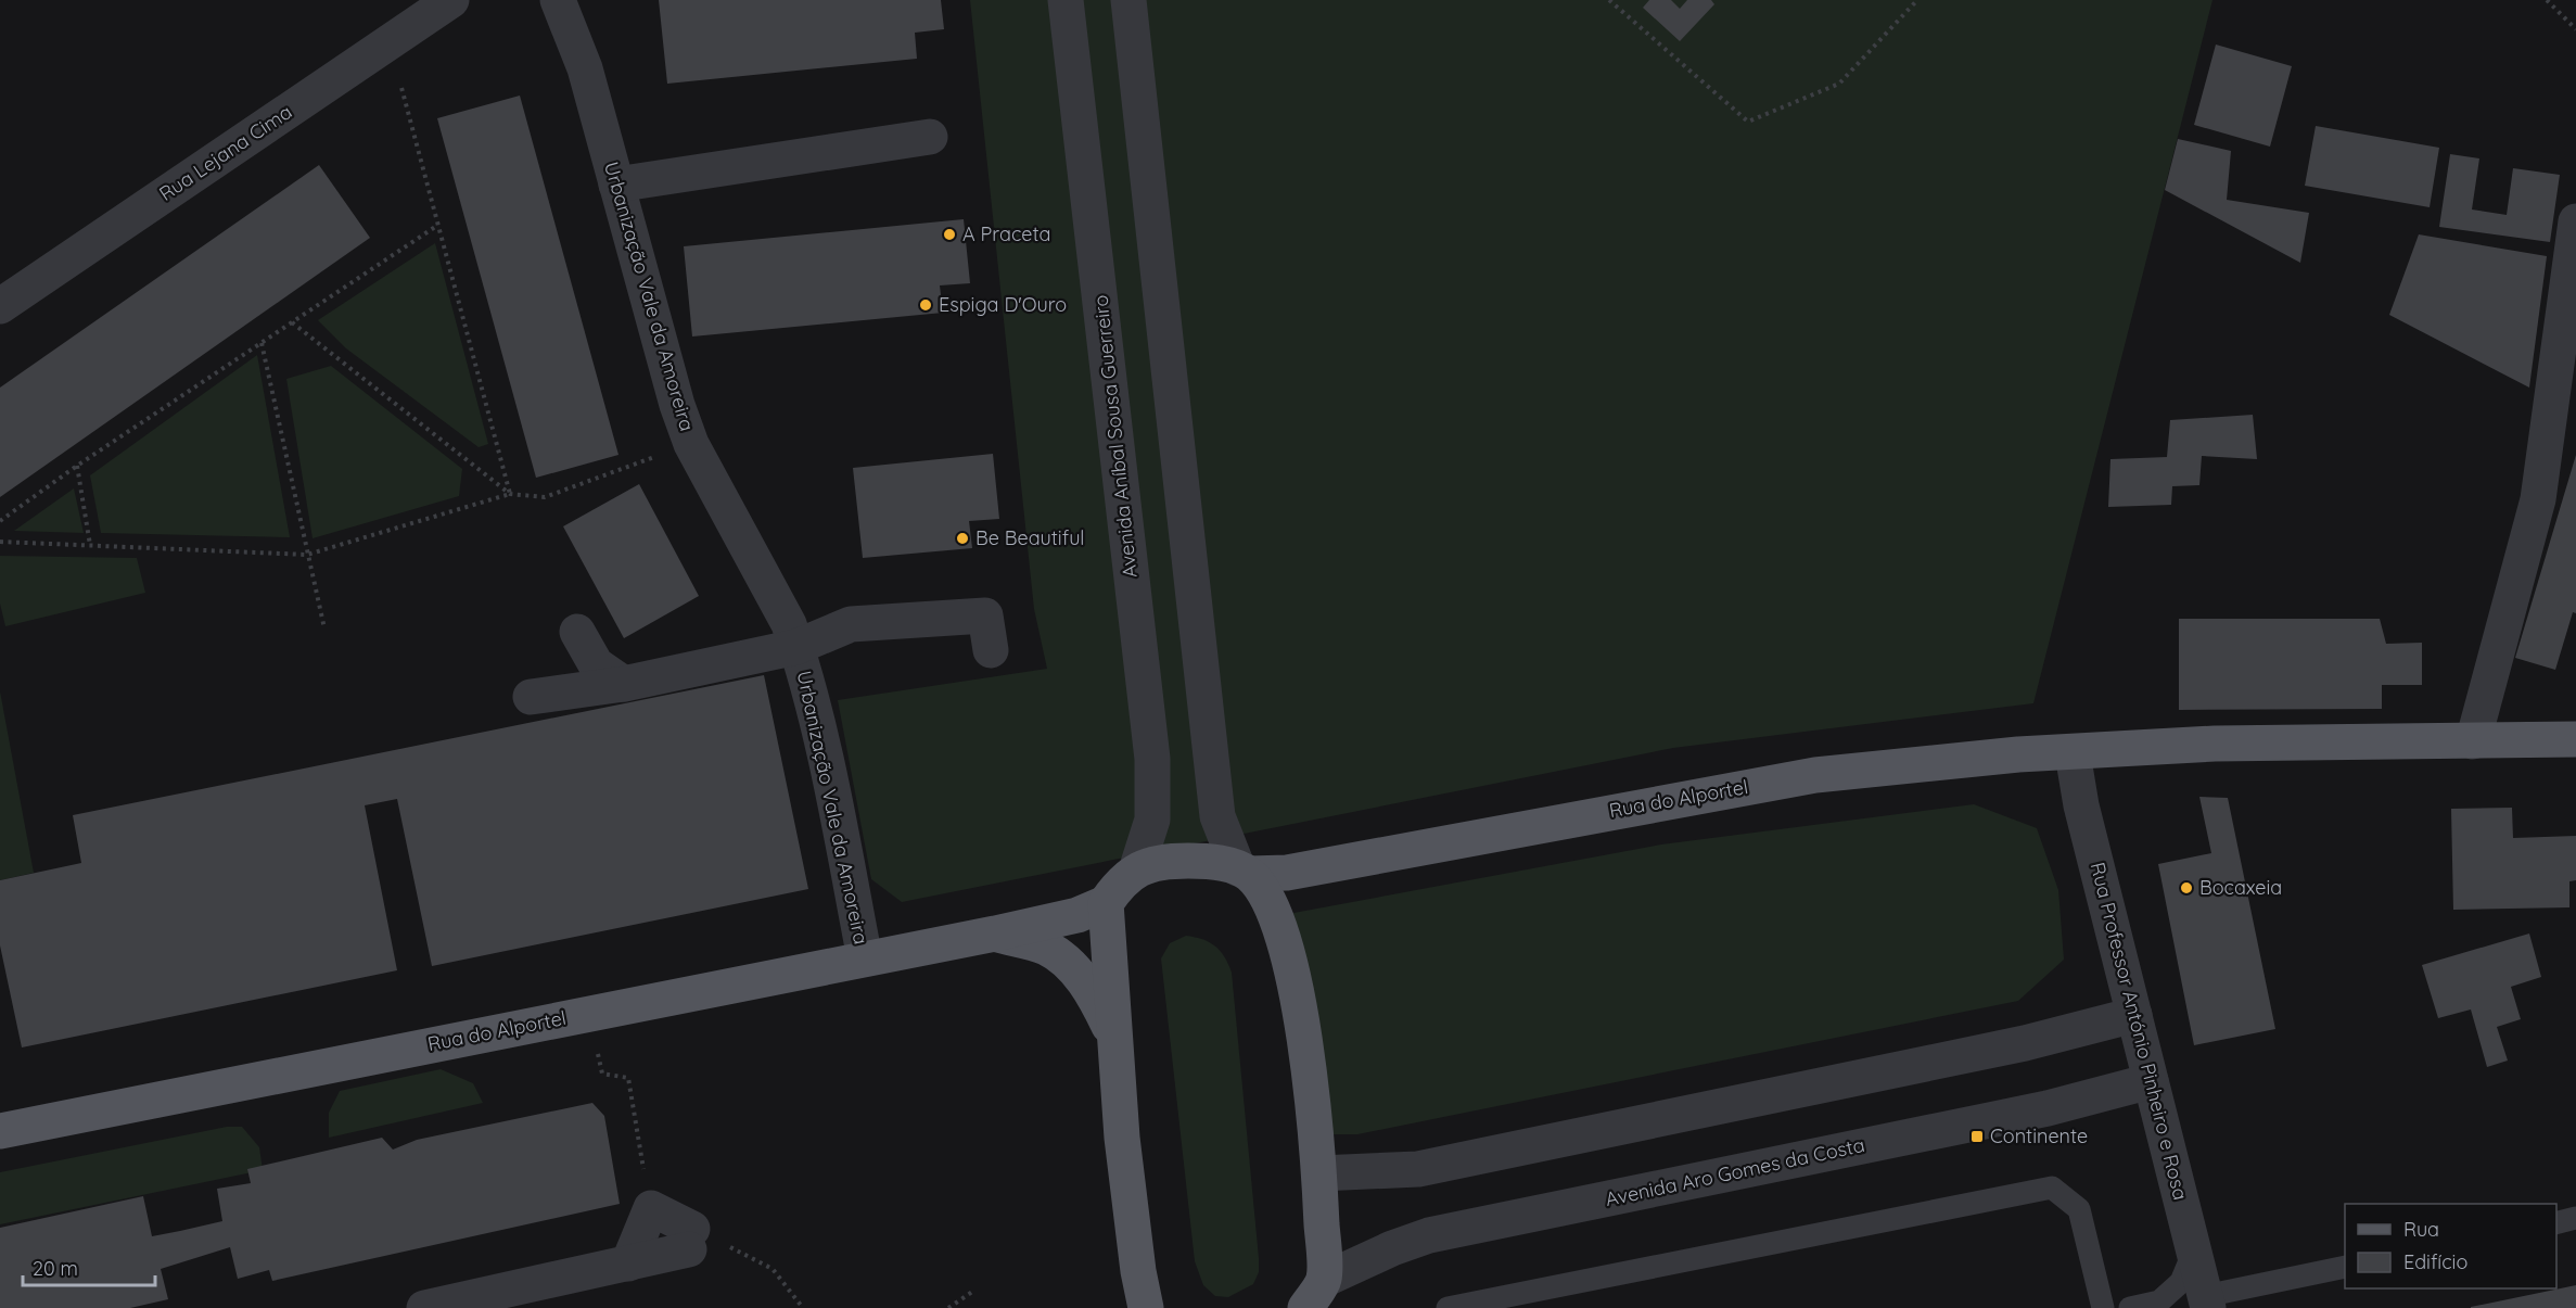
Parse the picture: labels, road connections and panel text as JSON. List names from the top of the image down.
{
  "streets": {
    "main road": ["Rua do Alportel"],
    "street": [
      "Rua Lejana Cima",
      "Urbanização Vale da Amoreira",
      "Avenida Aníbal Sousa Guerreiro",
      "Rua Professor António Pinheiro e Rosa",
      "Avenida Aro Gomes da Costa"
    ]
  },
  "crossings": [
    ["Urbanização Vale da Amoreira", "Rua do Alportel"],
    ["Rua do Alportel", "Rua Professor António Pinheiro e Rosa"],
    ["Rua Professor António Pinheiro e Rosa", "Avenida Aro Gomes da Costa"]
  ],
  "places": {
    "other": [
      "A Praceta",
      "Espiga D'Ouro",
      "Be Beautiful",
      "Bocaxeia"
    ],
    "transit": ["Continente"]
  },
  "legend": ["Rua", "Edifício"],
  "scale_bar": "20 m"
}
